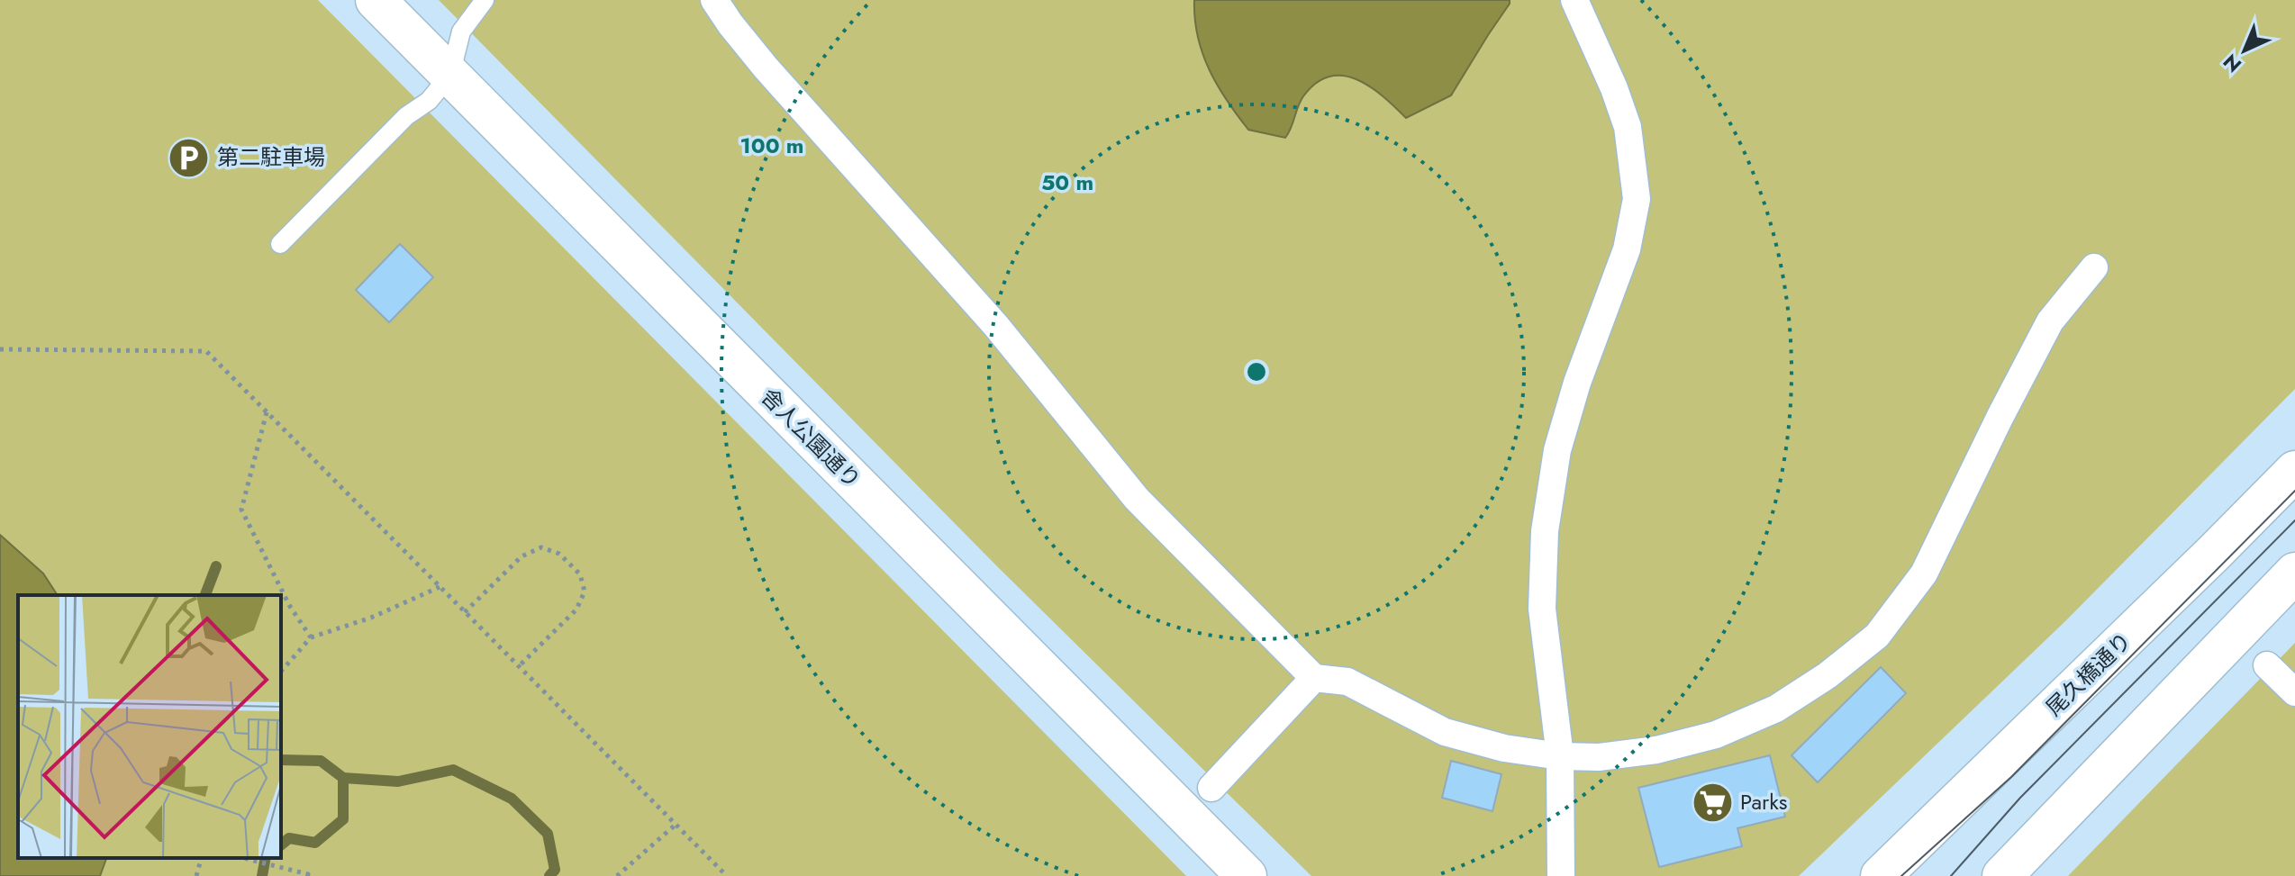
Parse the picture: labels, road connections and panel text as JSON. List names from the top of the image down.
{
  "streets": {
    "street": ["舎人公園通り", "尾久橋通り"]
  },
  "places": {
    "parking": ["第二駐車場"],
    "supermarket": ["Parks"]
  },
  "north": "bottom left",
  "rings": ["100 m", "50 m"]
}
